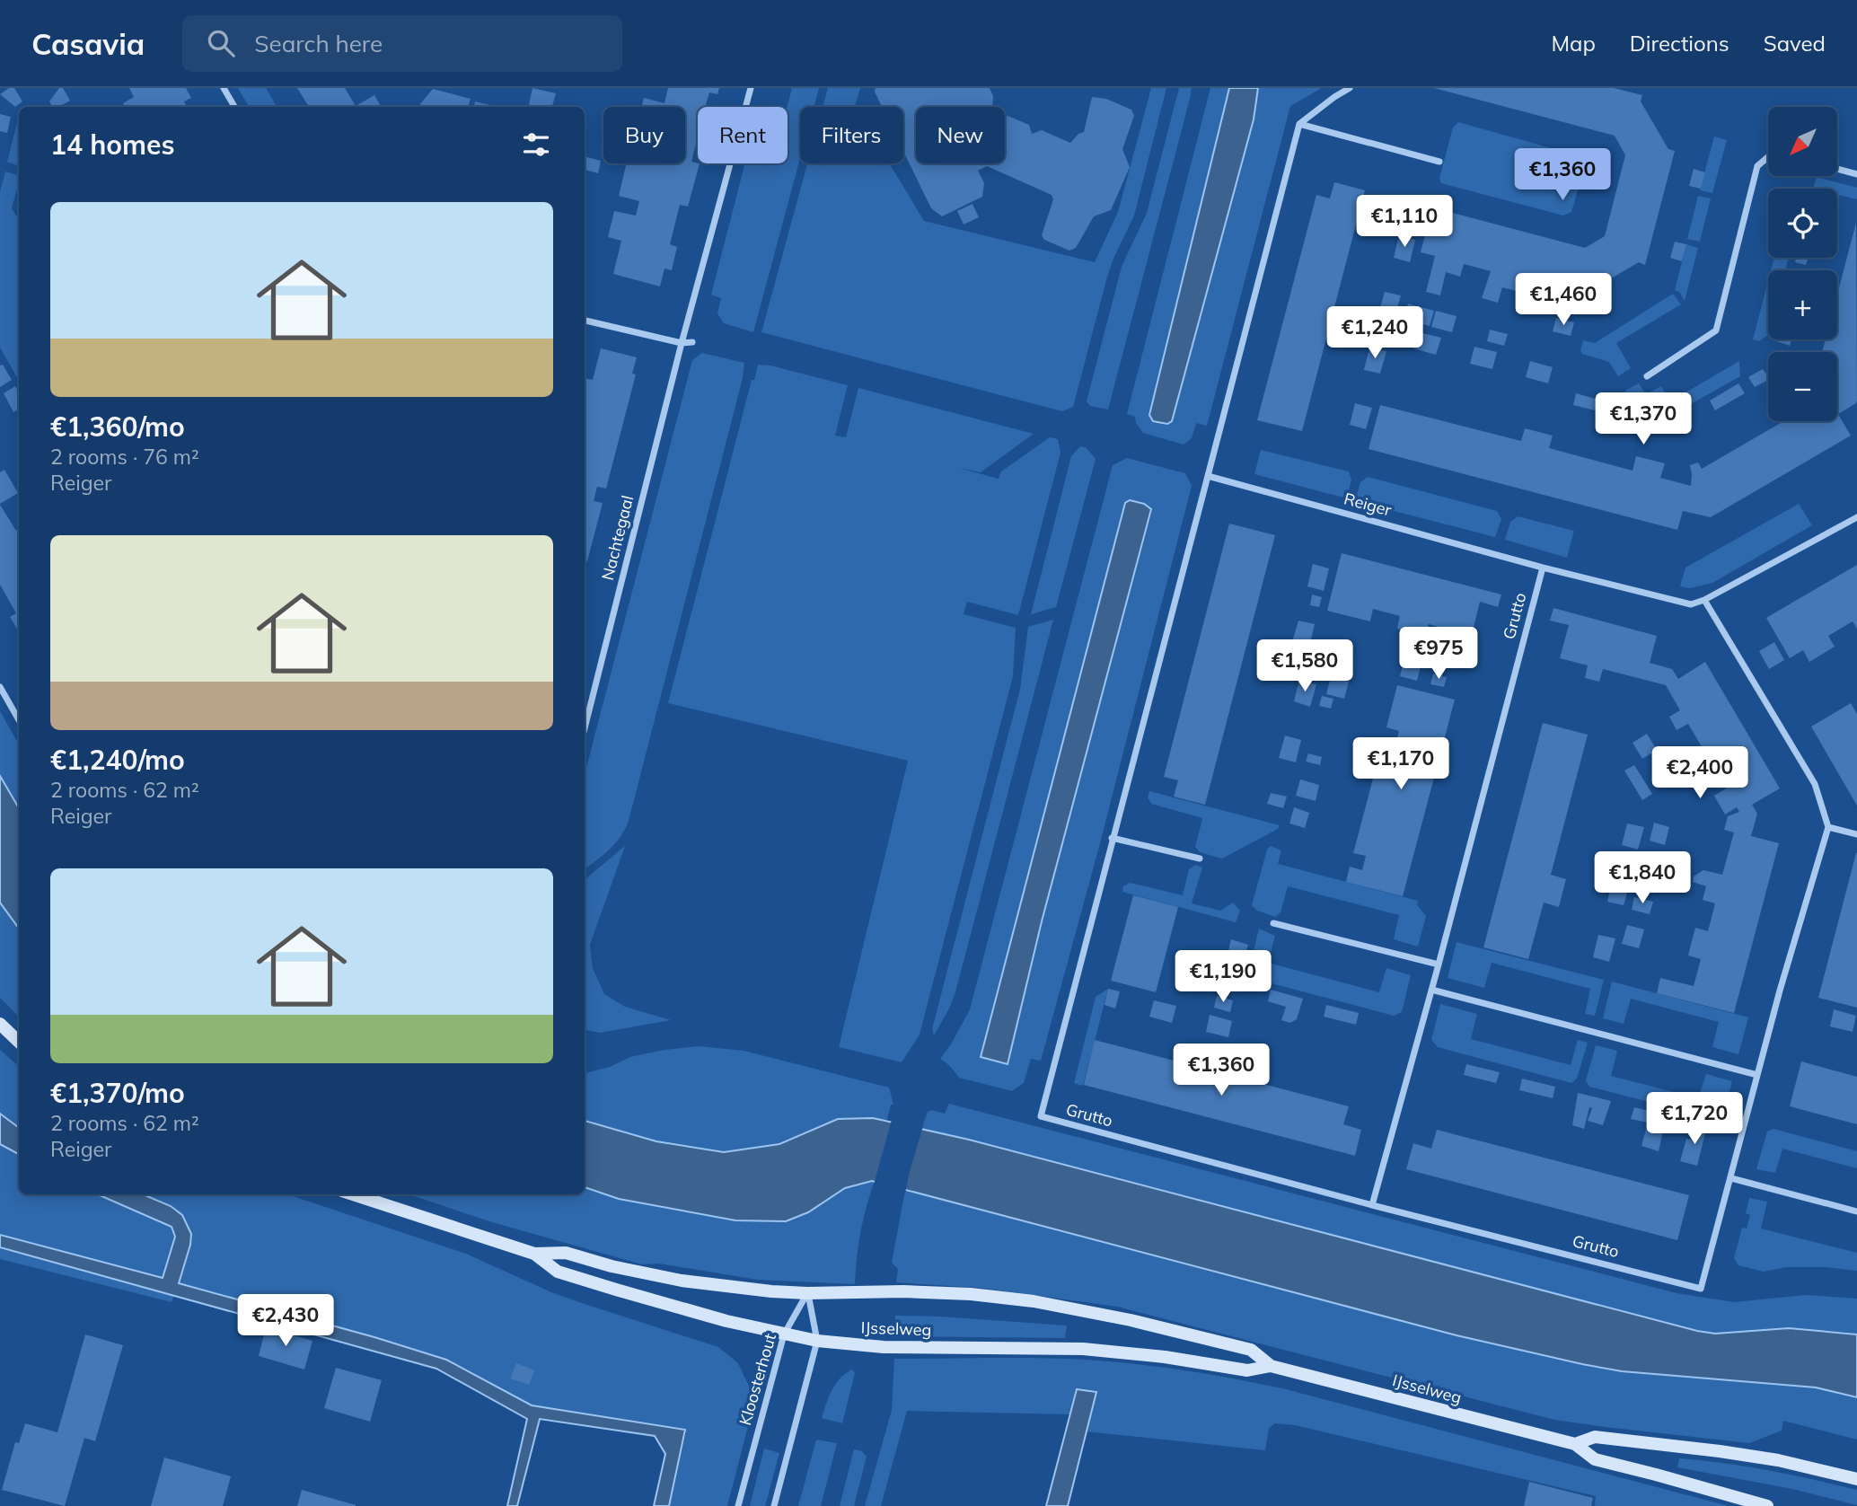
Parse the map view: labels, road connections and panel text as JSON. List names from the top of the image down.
{
  "streets": {
    "street": [
      "Reiger",
      "Nachtegaal",
      "Grutto",
      "IJsselweg",
      "Kloosterhout"
    ]
  },
  "crossings": [
    ["Reiger", "Grutto"],
    ["IJsselweg", "Kloosterhout"]
  ],
  "north": "bottom left",
  "page": {
    "header": "Casavia",
    "search": "Search here",
    "nav": ["Map", "Directions", "Saved"],
    "map_buttons": ["+", "−"],
    "chip": [
      "Buy",
      "Rent",
      "Filters",
      "New"
    ],
    "heading": "14 homes",
    "price": [
      "€1,360",
      "€1,110",
      "€1,460",
      "€1,240",
      "€1,370",
      "€975",
      "€1,580",
      "€1,170",
      "€2,400",
      "€1,840",
      "€1,190",
      "€1,360",
      "€1,720",
      "€2,430"
    ],
    "list": [
      {
        "name": "€1,360/mo",
        "note": "2 rooms · 76 m² · Reiger"
      },
      {
        "name": "€1,240/mo",
        "note": "2 rooms · 62 m² · Reiger"
      },
      {
        "name": "€1,370/mo",
        "note": "2 rooms · 62 m² · Reiger"
      }
    ]
  }
}
